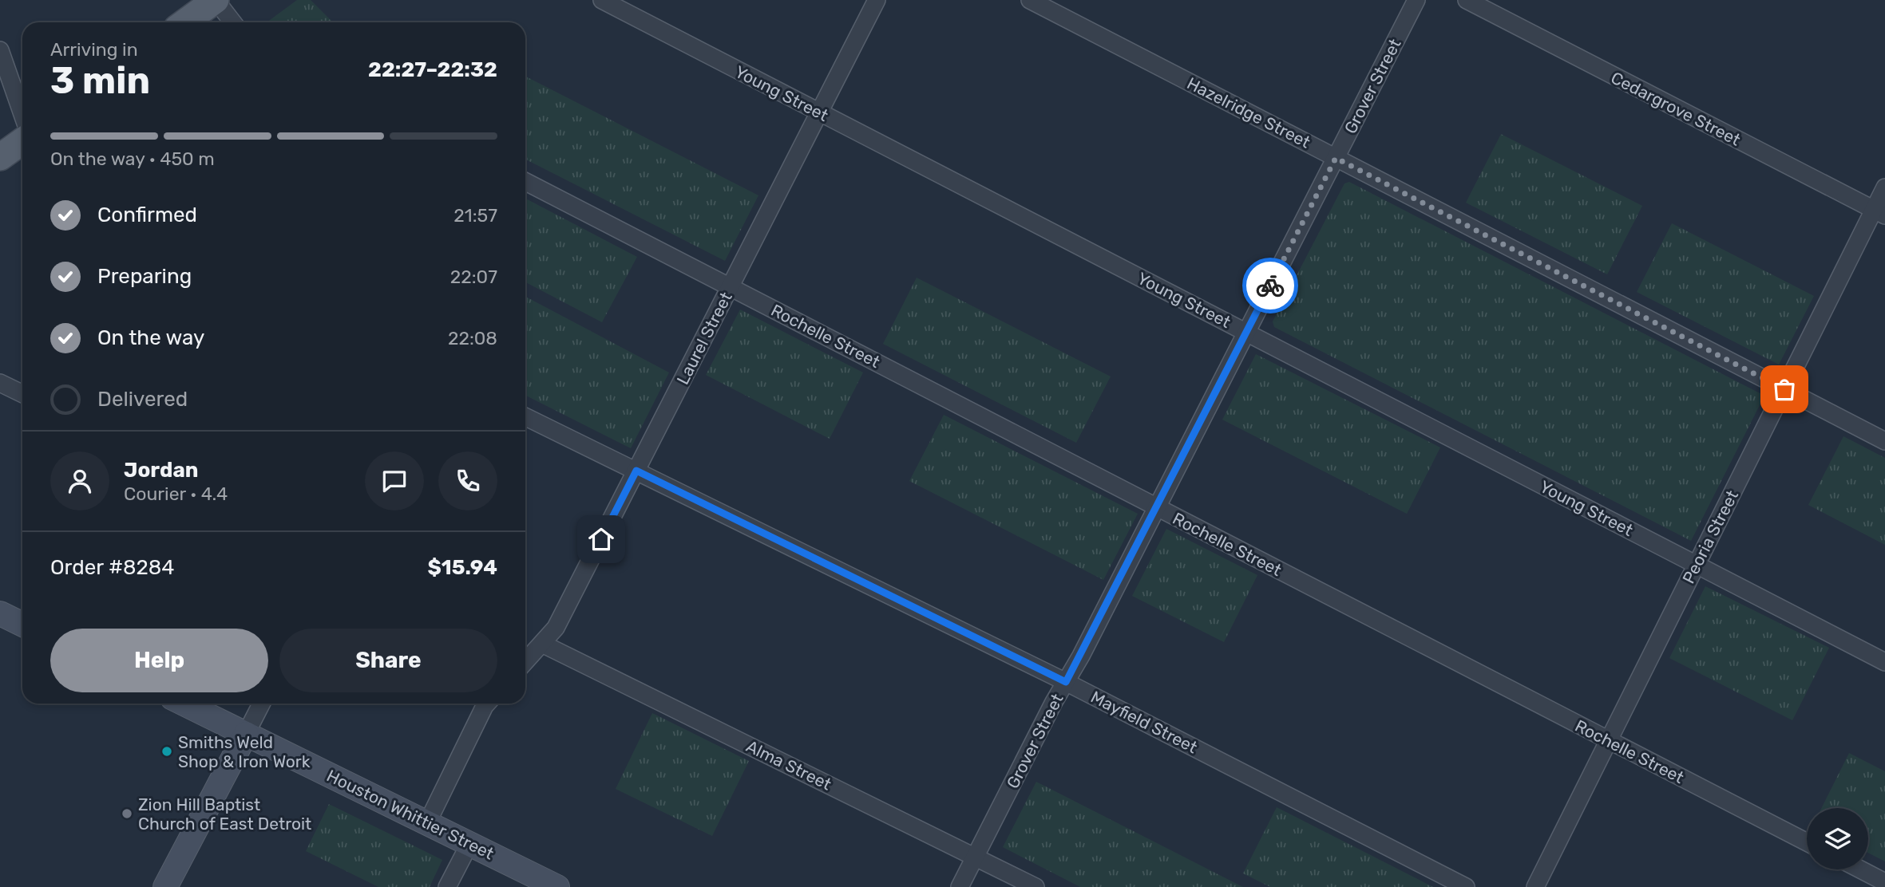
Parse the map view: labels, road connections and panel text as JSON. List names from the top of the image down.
{
  "streets": {
    "street": [
      "Grover Street",
      "Young Street",
      "Cedargrove Street",
      "Hazelridge Street",
      "Rochelle Street",
      "Laurel Street",
      "Peoria Street",
      "Mayfield Street",
      "Alma Street",
      "Houston Whittier Street"
    ]
  },
  "crossings": [
    ["Grover Street", "Young Street"],
    ["Grover Street", "Hazelridge Street"],
    ["Grover Street", "Rochelle Street"],
    ["Grover Street", "Mayfield Street"],
    ["Grover Street", "Alma Street"],
    ["Young Street", "Laurel Street"],
    ["Young Street", "Peoria Street"],
    ["Cedargrove Street", "Peoria Street"],
    ["Hazelridge Street", "Peoria Street"],
    ["Rochelle Street", "Laurel Street"],
    ["Rochelle Street", "Peoria Street"],
    ["Laurel Street", "Mayfield Street"],
    ["Laurel Street", "Alma Street"]
  ],
  "places": ["Smiths Weld Shop & Iron Work", "Zion Hill Baptist Church of East Detroit"],
  "page": {
    "heading": ["3 min", "Arriving in", "22:27–22:32"],
    "panel": [
      "Jordan",
      "Courier · 4.4",
      "Order #8284",
      "$15.94"
    ],
    "bar": "On the way · 450 m",
    "list": [
      ["Confirmed", "21:57"],
      ["Preparing", "22:07"],
      ["On the way", "22:08"],
      "Delivered"
    ],
    "buttons": ["Help", "Share"]
  }
}
